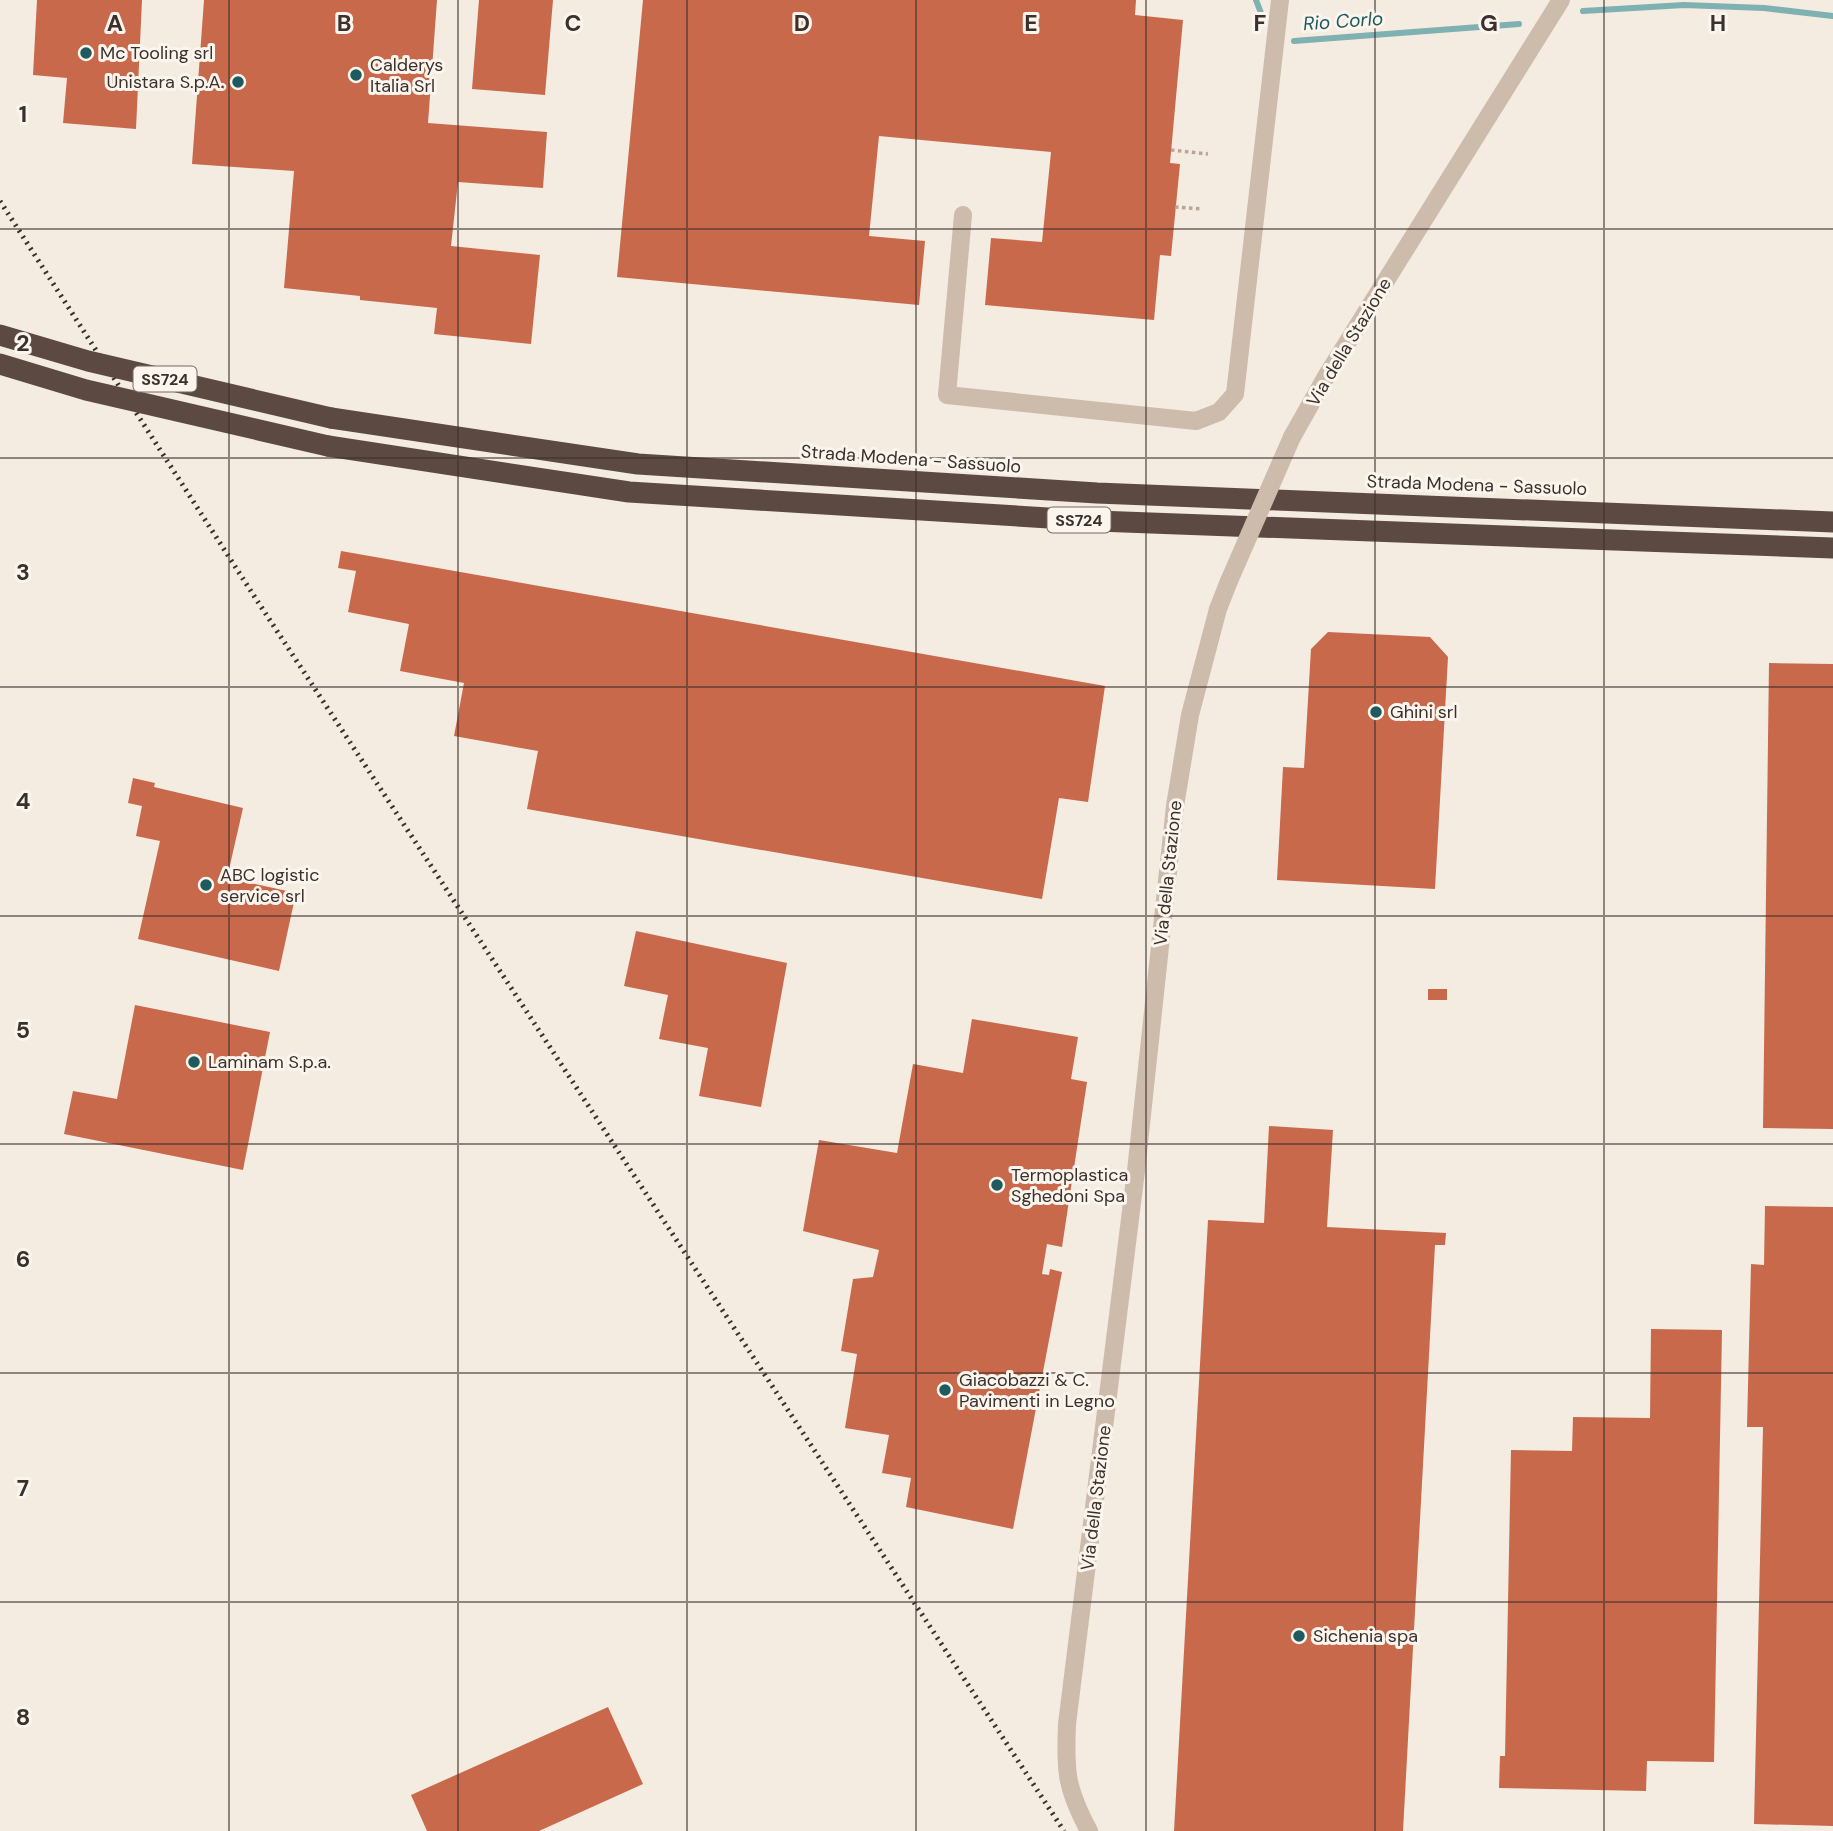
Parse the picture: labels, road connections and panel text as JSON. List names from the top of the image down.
{
  "streets": {
    "highway": ["SS724", "Strada Modena - Sassuolo"],
    "street": ["Via della Stazione"]
  },
  "water": ["Rio Corlo"],
  "places": [
    "Mc Tooling srl",
    "Calderys Italia Srl",
    "Unistara S.p.A.",
    "Ghini srl",
    "ABC logistic service srl",
    "Laminam S.p.a.",
    "Termoplastica Sghedoni Spa",
    "Giacobazzi & C. Pavimenti in Legno",
    "Sichenia spa"
  ],
  "grid": {
    "columns": [
      "A",
      "B",
      "C",
      "D",
      "E",
      "F",
      "G",
      "H"
    ],
    "rows": [
      "1",
      "2",
      "3",
      "4",
      "5",
      "6",
      "7",
      "8"
    ]
  }
}
